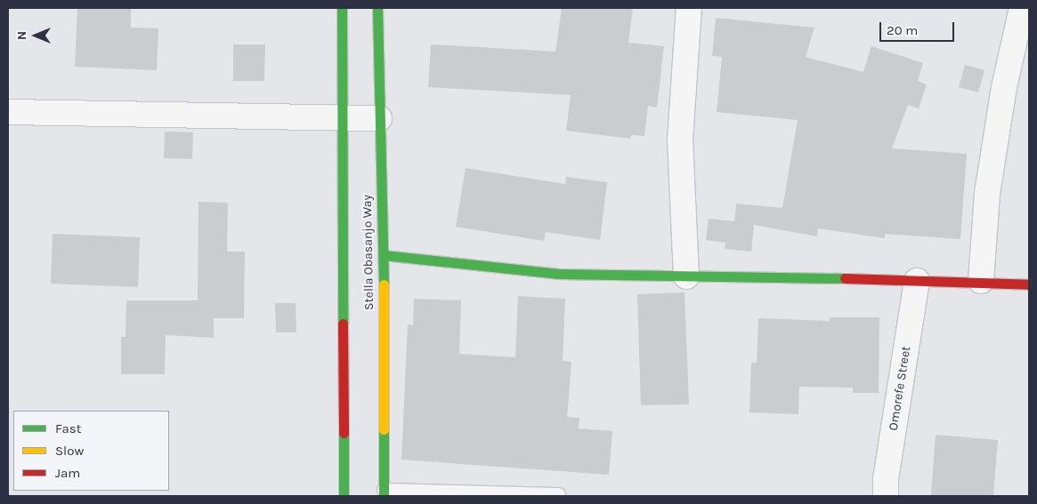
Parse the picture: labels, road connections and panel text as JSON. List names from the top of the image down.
{
  "streets": {
    "street": ["Stella Obasanjo Way", "Omorefe Street"]
  },
  "legend": ["Fast", "Slow", "Jam"],
  "scale_bar": "20 m",
  "north": "left"
}
